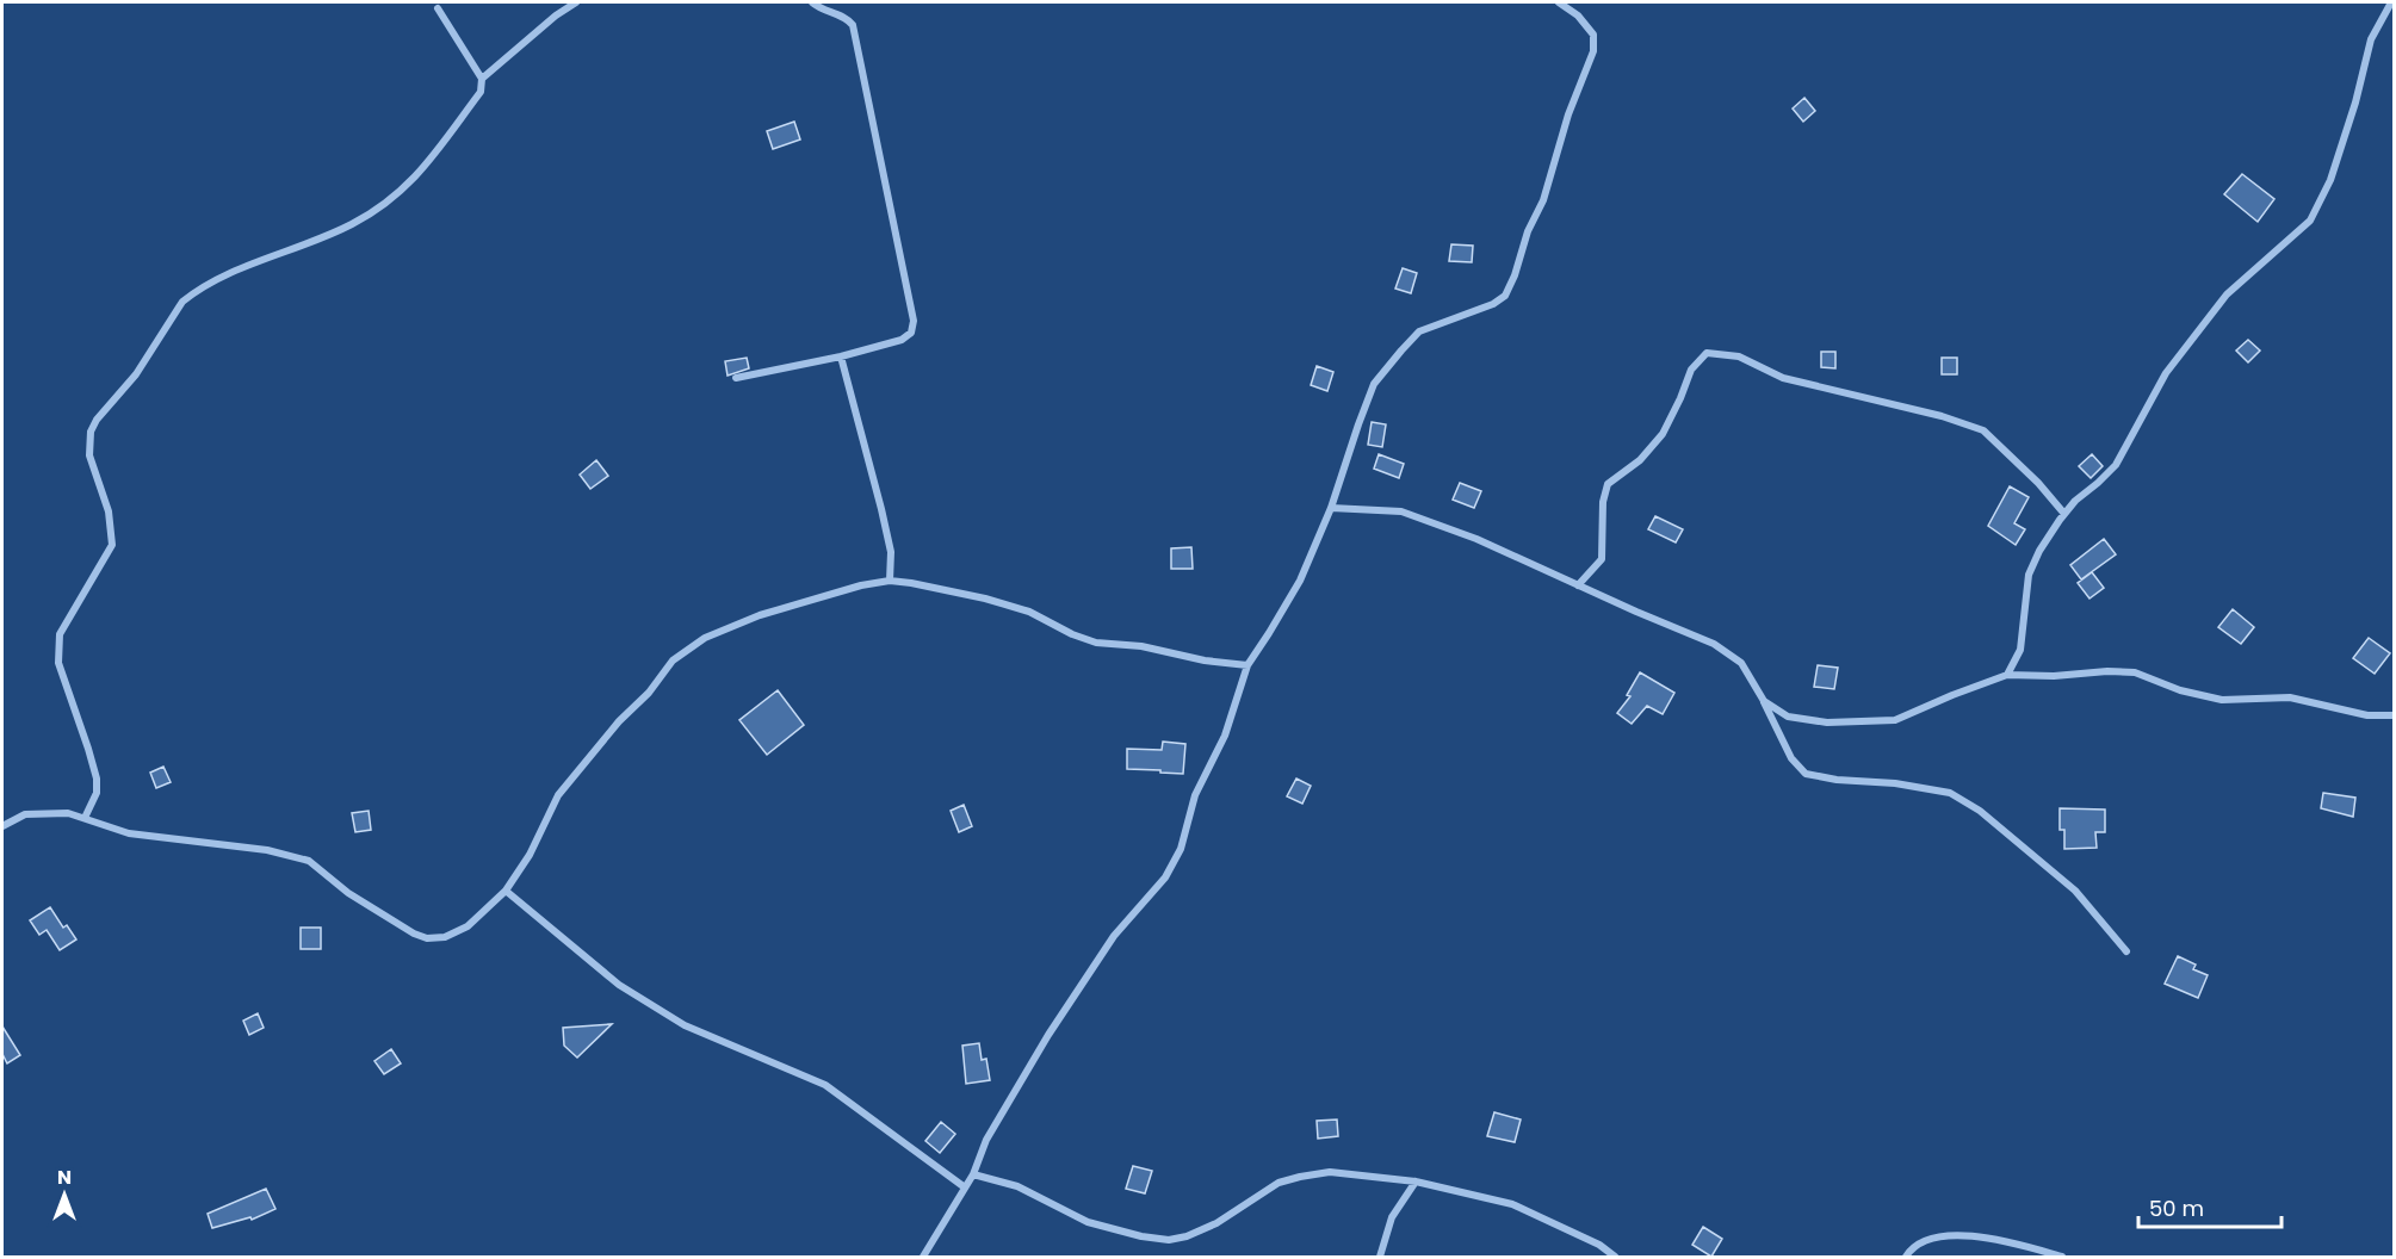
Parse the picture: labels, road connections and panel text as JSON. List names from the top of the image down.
{
  "scale_bar": "50 m",
  "north": "top"
}
